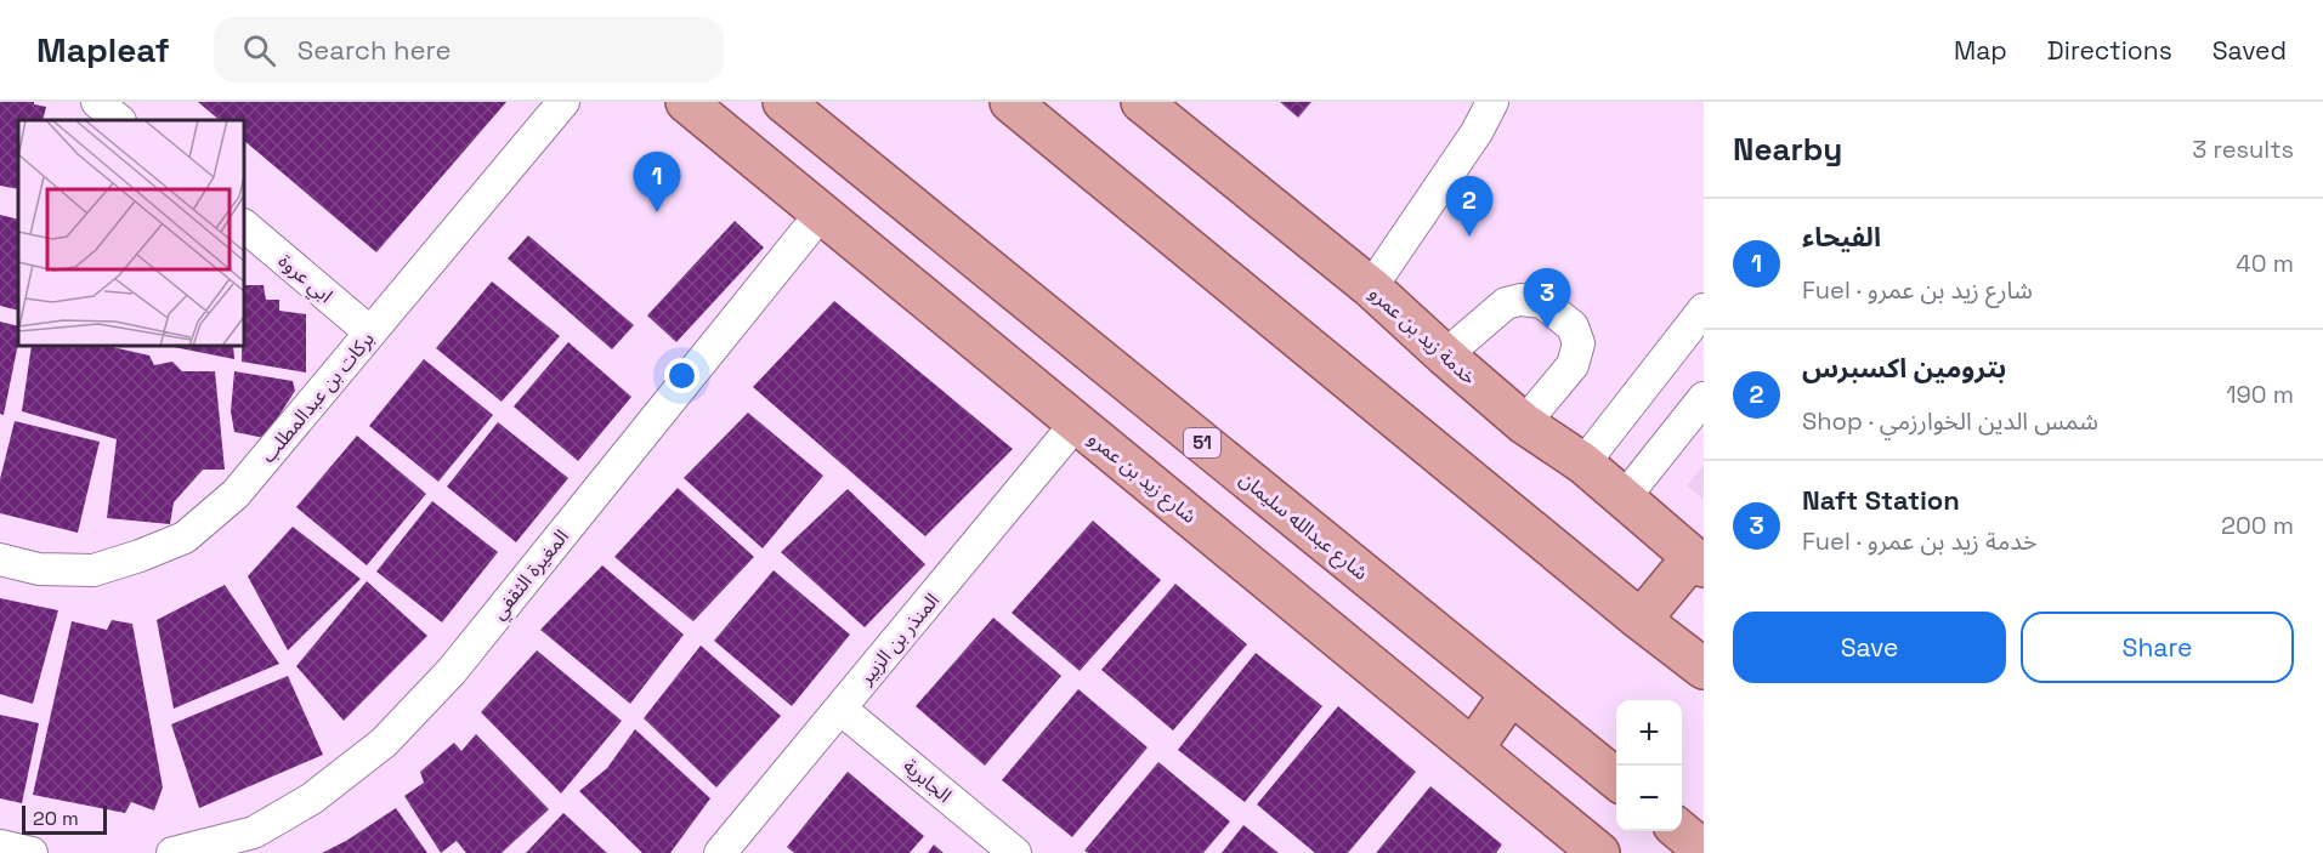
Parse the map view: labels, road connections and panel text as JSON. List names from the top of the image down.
{
  "streets": {
    "main road": [
      "خدمة زيد بن عمرو",
      "51",
      "شارع زيد بن عمرو",
      "شارع عبدالله سليمان"
    ],
    "street": [
      "ابي عروة",
      "بركات بن عبدالمطلب",
      "المغيرة الثقفي",
      "المنذر بن الزبير",
      "الجابرية"
    ]
  },
  "crossings": [
    ["ابي عروة", "بركات بن عبدالمطلب"],
    ["شارع زيد بن عمرو", "المغيرة الثقفي"],
    ["شارع زيد بن عمرو", "المنذر بن الزبير"],
    ["المنذر بن الزبير", "الجابرية"]
  ],
  "scale_bar": "20 m",
  "page": {
    "header": "Mapleaf",
    "search": "Search here",
    "nav": ["Map", "Directions", "Saved"],
    "heading": ["Nearby", "3 results"],
    "pins": ["1", "2", "3"],
    "list": [
      {
        "mark": "1",
        "name": "الفيحاء",
        "note": "Fuel · شارع زيد بن عمرو",
        "value": "40 m"
      },
      {
        "mark": "2",
        "name": "بترومين اكسبرس",
        "note": "Shop · شمس الدين الخوارزمي",
        "value": "190 m"
      },
      {
        "mark": "3",
        "name": "Naft Station",
        "note": "Fuel · خدمة زيد بن عمرو",
        "value": "200 m"
      }
    ],
    "buttons": ["Save", "Share"],
    "map_buttons": ["+", "−"],
    "scale": "20 m"
  }
}
